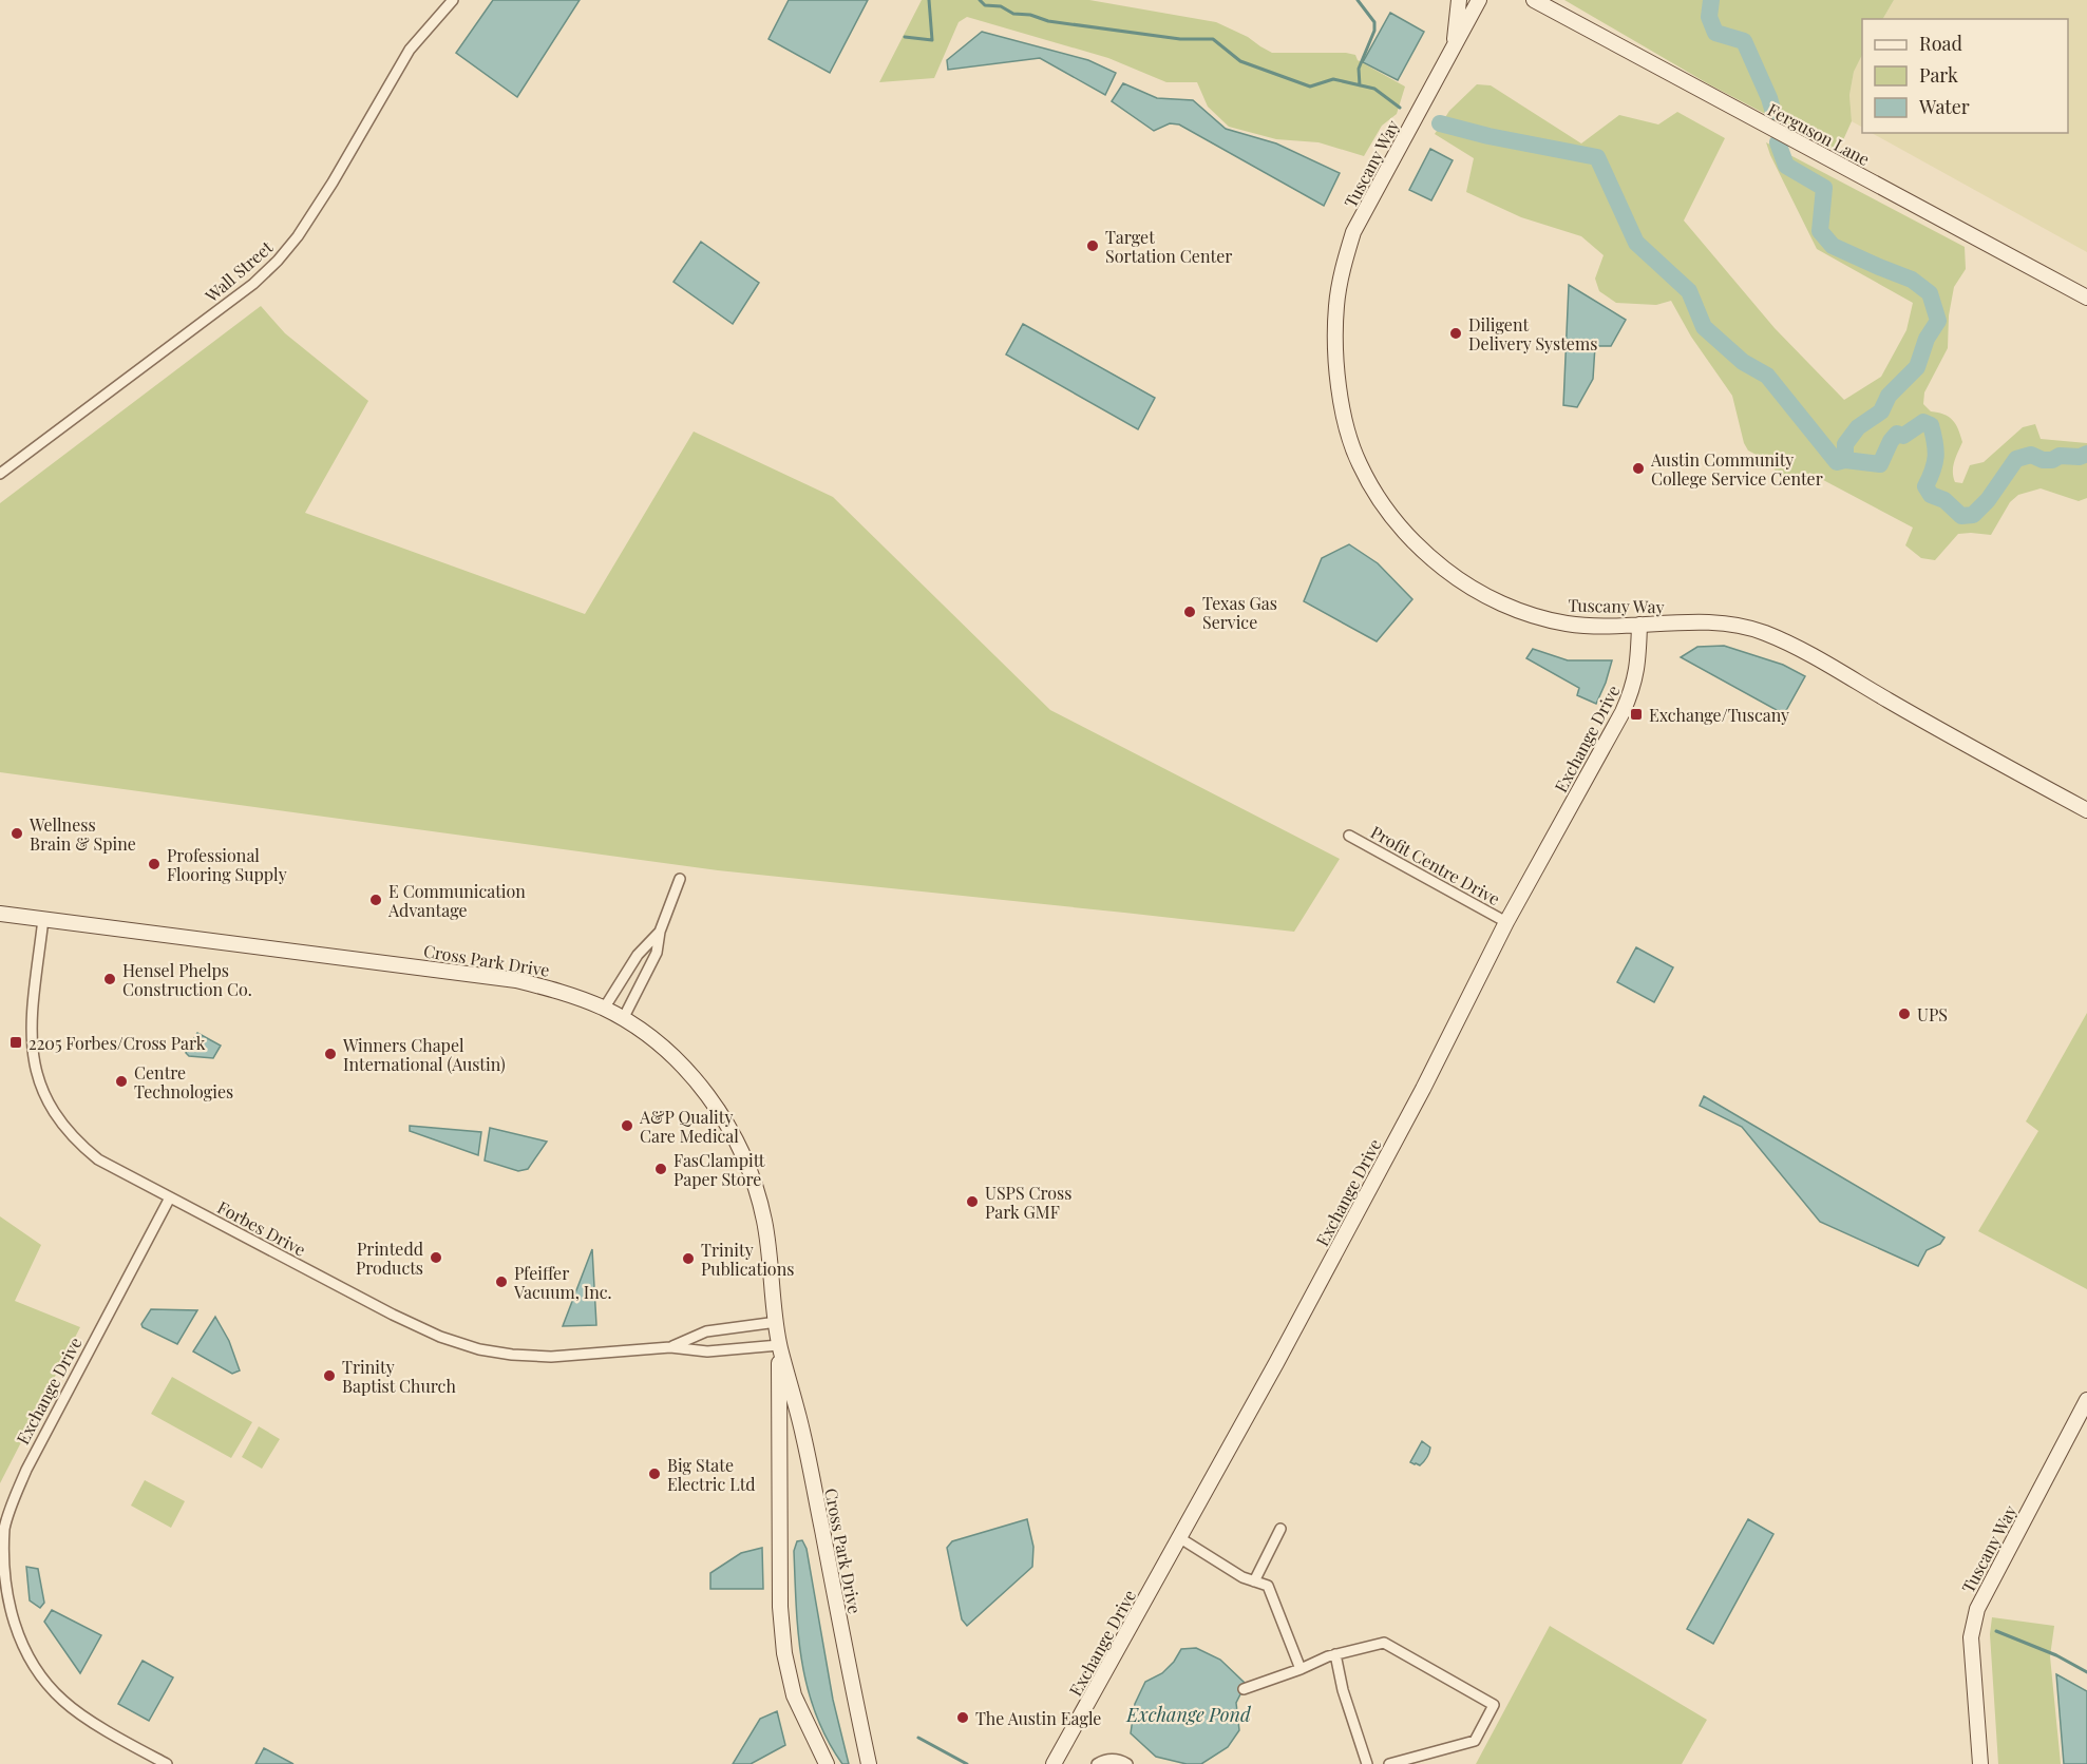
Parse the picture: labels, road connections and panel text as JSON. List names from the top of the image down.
{
  "streets": {
    "street": [
      "Ferguson Lane",
      "Tuscany Way",
      "Wall Street",
      "Exchange Drive",
      "Profit Centre Drive",
      "Cross Park Drive",
      "Forbes Drive"
    ]
  },
  "crossings": [
    ["Tuscany Way", "Exchange Drive"],
    ["Exchange Drive", "Profit Centre Drive"],
    ["Exchange Drive", "Forbes Drive"],
    ["Cross Park Drive", "Forbes Drive"]
  ],
  "water": ["Exchange Pond"],
  "places": {
    "other": [
      "Target Sortation Center",
      "Diligent Delivery Systems",
      "Austin Community College Service Center",
      "Texas Gas Service",
      "Wellness Brain & Spine",
      "Professional Flooring Supply",
      "E Communication Advantage",
      "Hensel Phelps Construction Co.",
      "UPS",
      "Winners Chapel International (Austin)",
      "Centre Technologies",
      "A&P Quality Care Medical",
      "FasClampitt Paper Store",
      "USPS Cross Park GMF",
      "Printedd Products",
      "Trinity Publications",
      "Pfeiffer Vacuum, Inc.",
      "Trinity Baptist Church",
      "Big State Electric Ltd",
      "The Austin Eagle"
    ],
    "transit": ["Exchange/Tuscany", "2205 Forbes/Cross Park"]
  },
  "legend": ["Road", "Park", "Water"]
}
